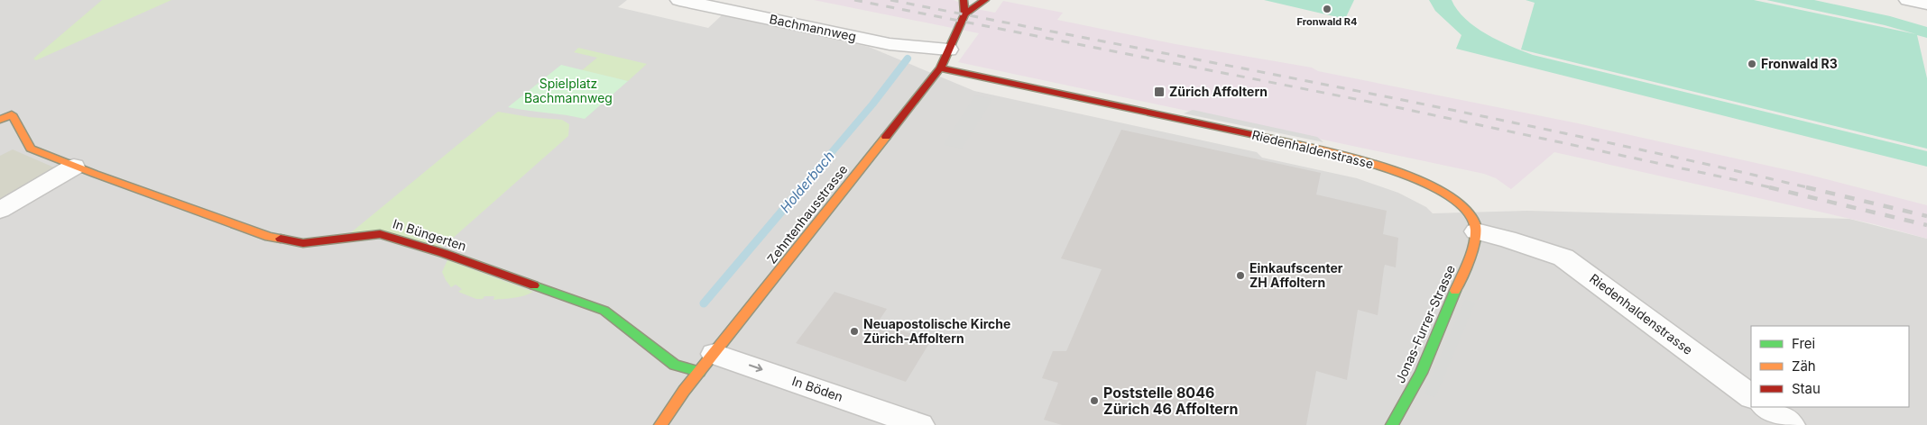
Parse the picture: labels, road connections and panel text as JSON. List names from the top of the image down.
{
  "streets": {
    "street": [
      "Bachmannweg",
      "Riedenhaldenstrasse",
      "Zehntenhausstrasse",
      "In Büngerten",
      "Jonas-Furrer-Strasse",
      "In Böden"
    ]
  },
  "crossings": [
    ["Bachmannweg", "Zehntenhausstrasse"],
    ["Riedenhaldenstrasse", "Zehntenhausstrasse"],
    ["Riedenhaldenstrasse", "Jonas-Furrer-Strasse"],
    ["Zehntenhausstrasse", "In Büngerten"],
    ["Zehntenhausstrasse", "In Böden"],
    ["In Büngerten", "In Böden"]
  ],
  "one_way": ["In Böden"],
  "water": ["Holderbach"],
  "parks": ["Spielplatz Bachmannweg"],
  "places": {
    "other": [
      "Fronwald R4",
      "Fronwald R3",
      "Einkaufscenter ZH Affoltern",
      "Neuapostolische Kirche Zürich-Affoltern",
      "Poststelle 8046 Zürich 46 Affoltern"
    ],
    "transit": ["Zürich Affoltern"]
  },
  "legend": ["Frei", "Zäh", "Stau"]
}
